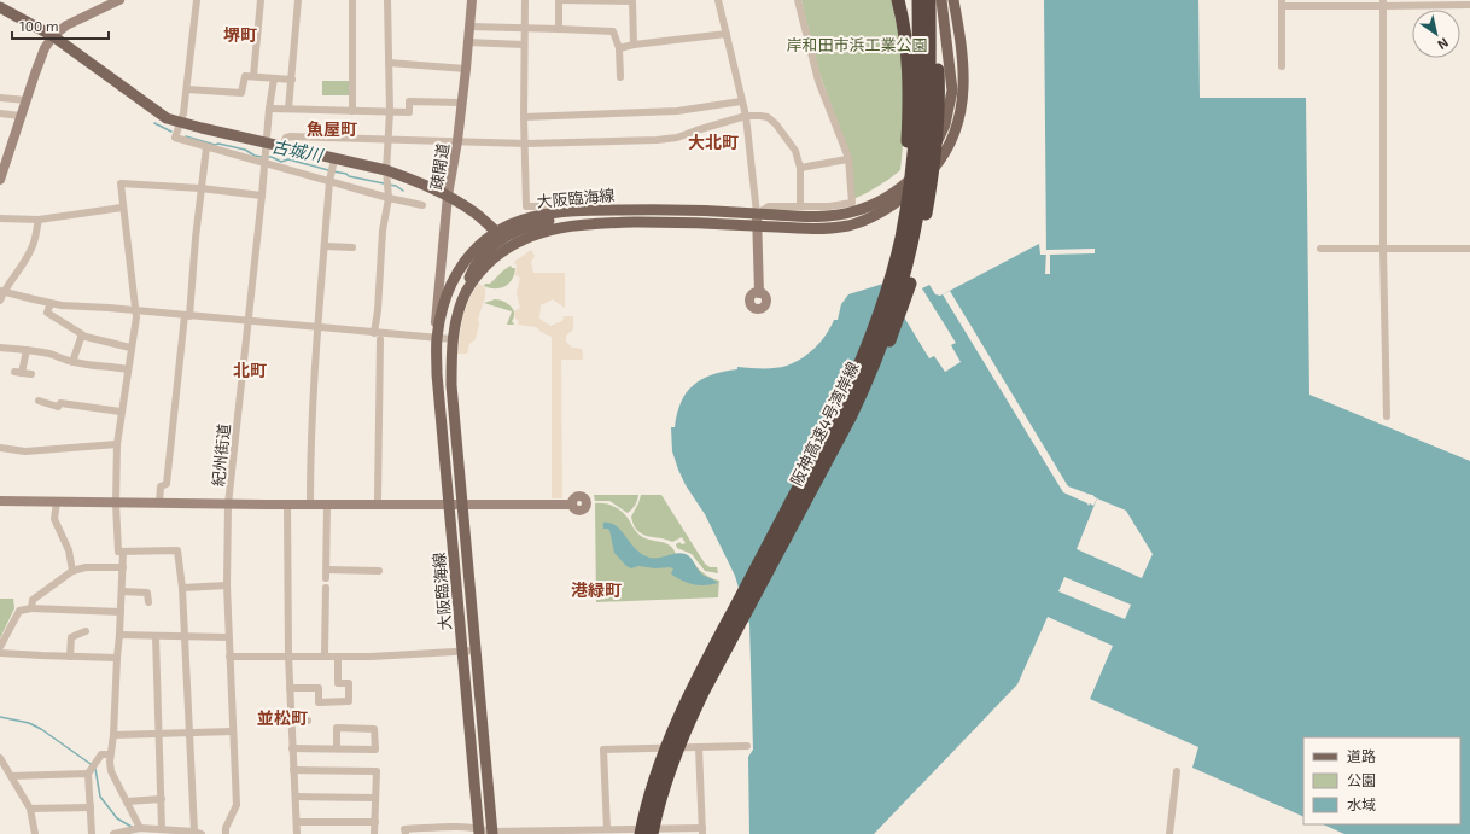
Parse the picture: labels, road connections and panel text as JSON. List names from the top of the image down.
{
  "streets": {
    "highway": ["阪神高速4号湾岸線"],
    "main road": ["大阪臨海線"],
    "street": ["疎開道", "紀州街道"]
  },
  "crossings": [
    ["疎開道", "大阪臨海線"]
  ],
  "districts": [
    "堺町",
    "魚屋町",
    "大北町",
    "北町",
    "港緑町",
    "並松町"
  ],
  "water": ["古城川"],
  "parks": ["岸和田市浜工業公園"],
  "legend": ["道路", "公園", "水域"],
  "scale_bar": "100 m",
  "north": "bottom right"
}
